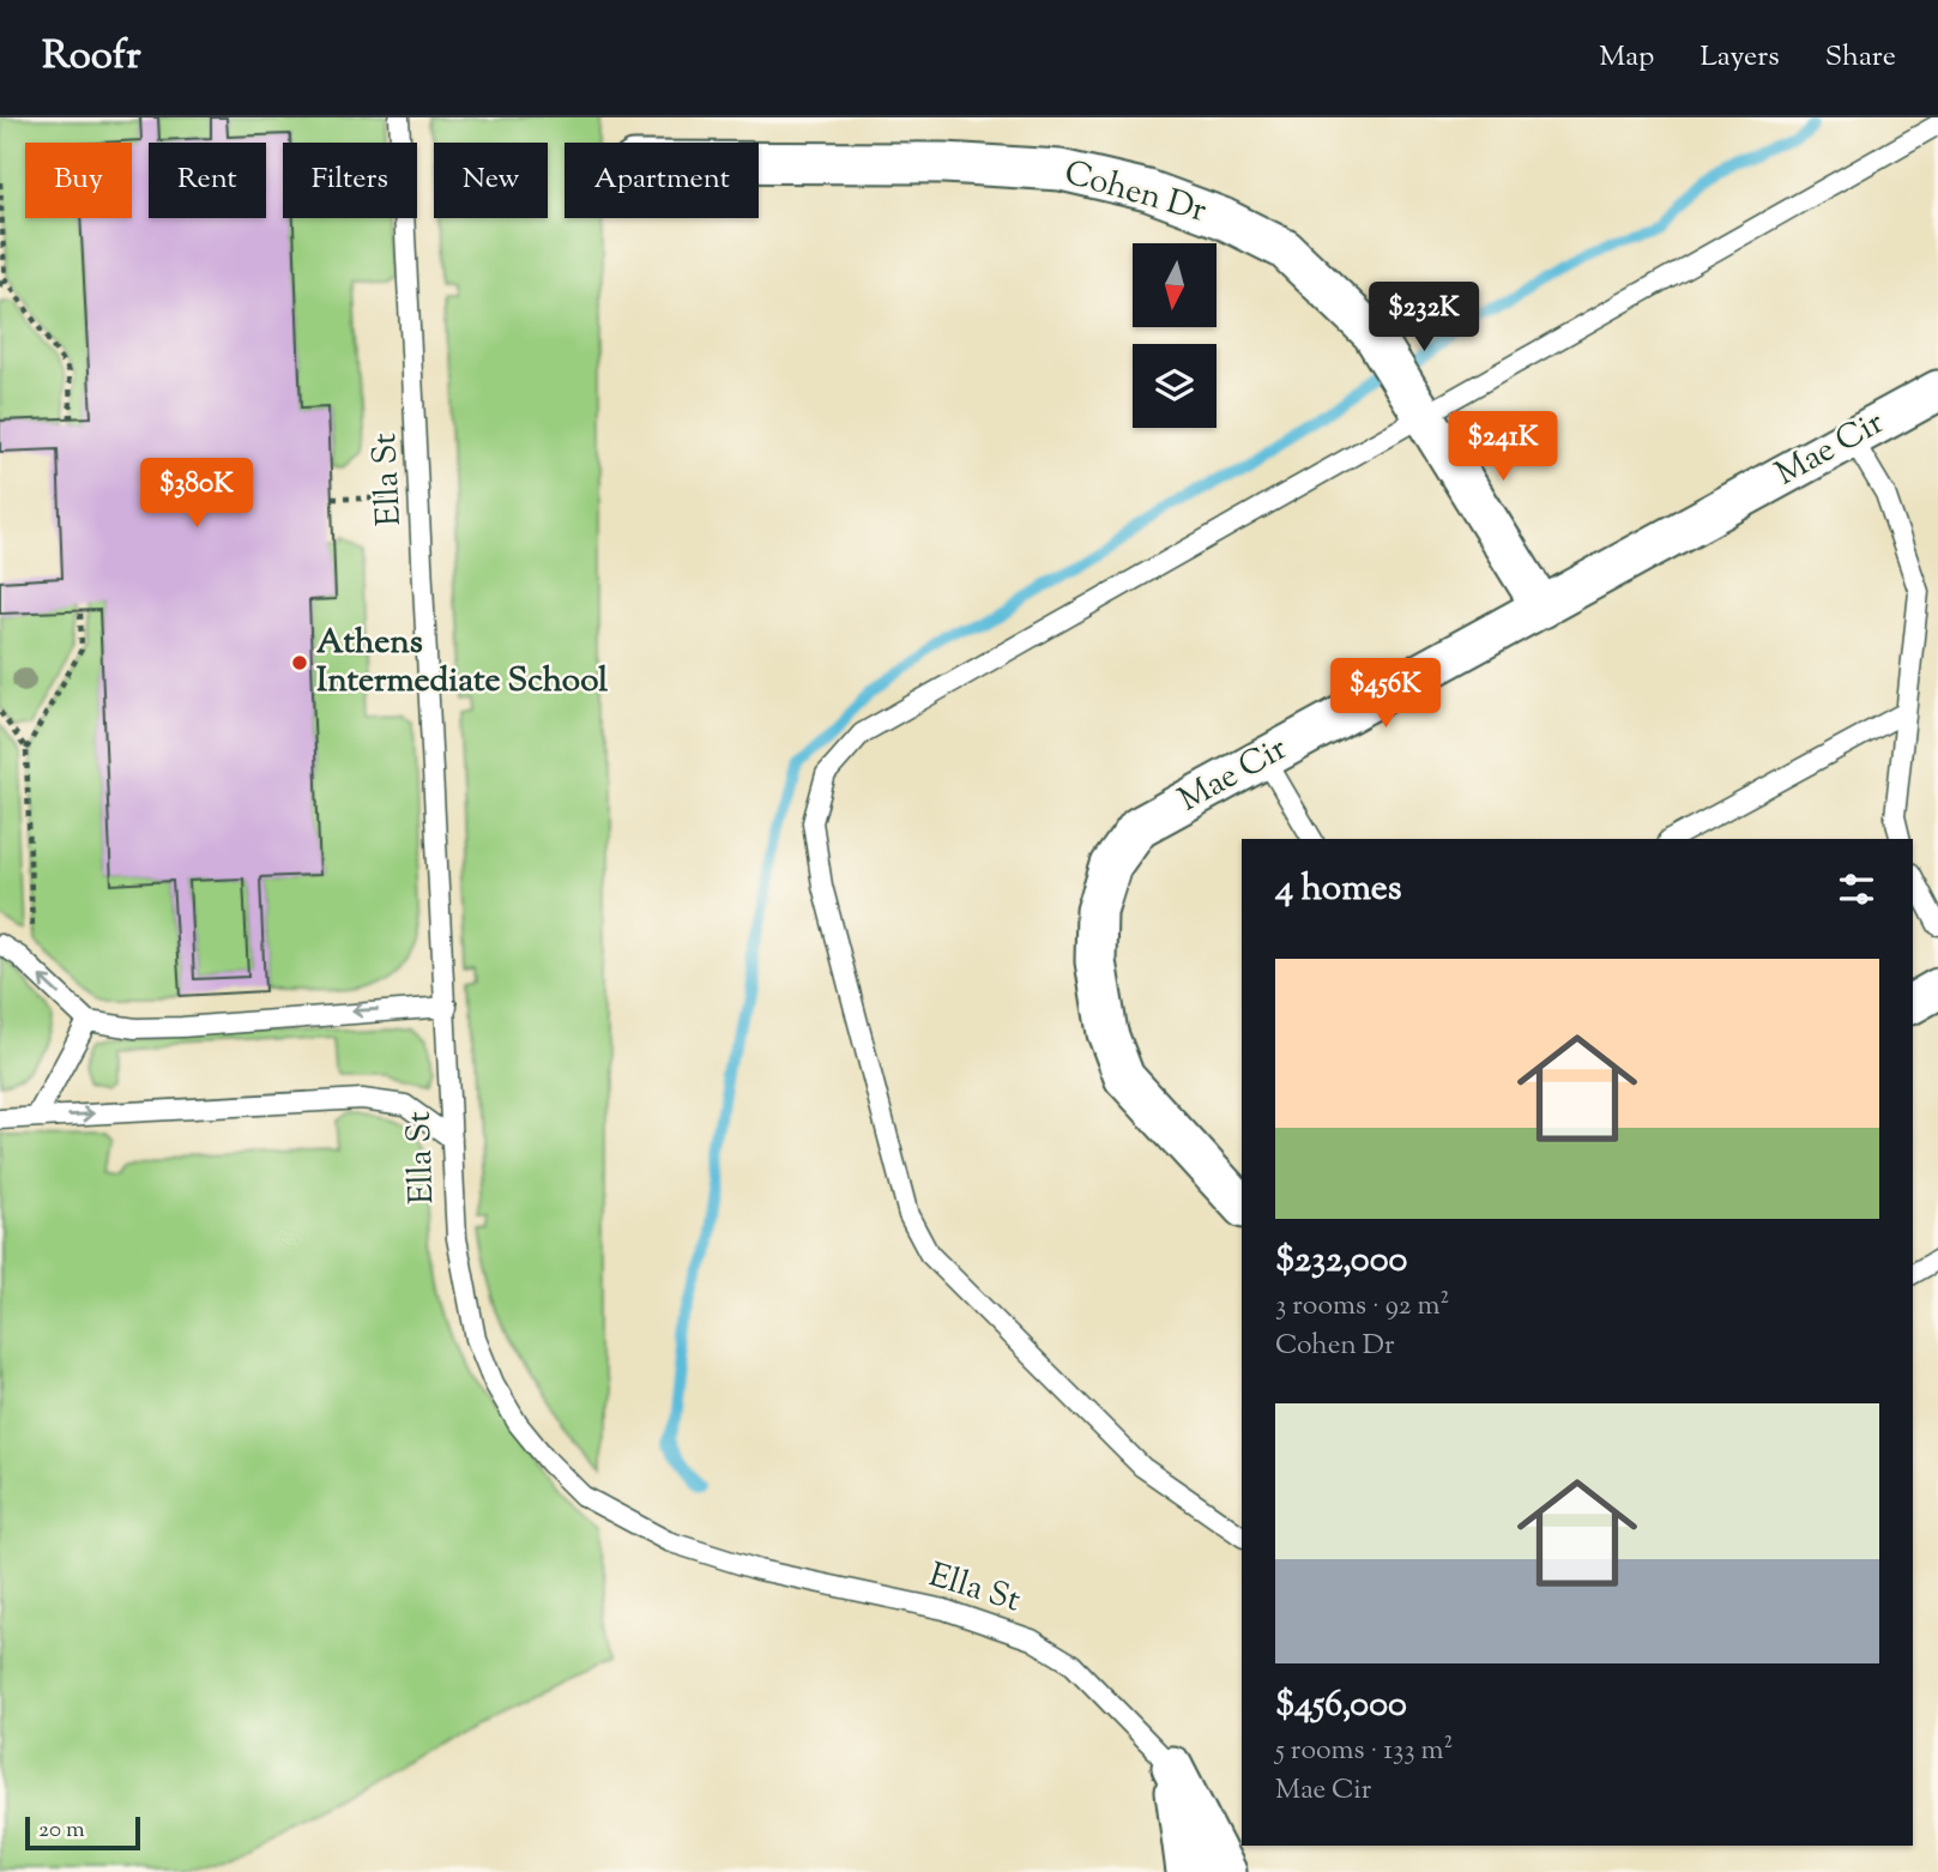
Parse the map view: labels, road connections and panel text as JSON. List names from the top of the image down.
{
  "streets": {
    "street": ["Cohen Dr", "Mae Cir"],
    "lane": ["Ella St"]
  },
  "crossings": [
    ["Cohen Dr", "Mae Cir"]
  ],
  "places": ["Athens Intermediate School"],
  "scale_bar": "20 m",
  "north": "bottom",
  "page": {
    "header": "Roofr",
    "nav": ["Map", "Layers", "Share"],
    "chip": [
      "Buy",
      "Rent",
      "Filters",
      "New",
      "Apartment"
    ],
    "price": [
      "$232K",
      "$241K",
      "$380K",
      "$456K"
    ],
    "heading": "4 homes",
    "list": [
      {
        "name": "$232,000",
        "note": "3 rooms · 92 m² · Cohen Dr"
      },
      {
        "name": "$456,000",
        "note": "5 rooms · 133 m² · Mae Cir"
      }
    ],
    "scale": "20 m"
  }
}
